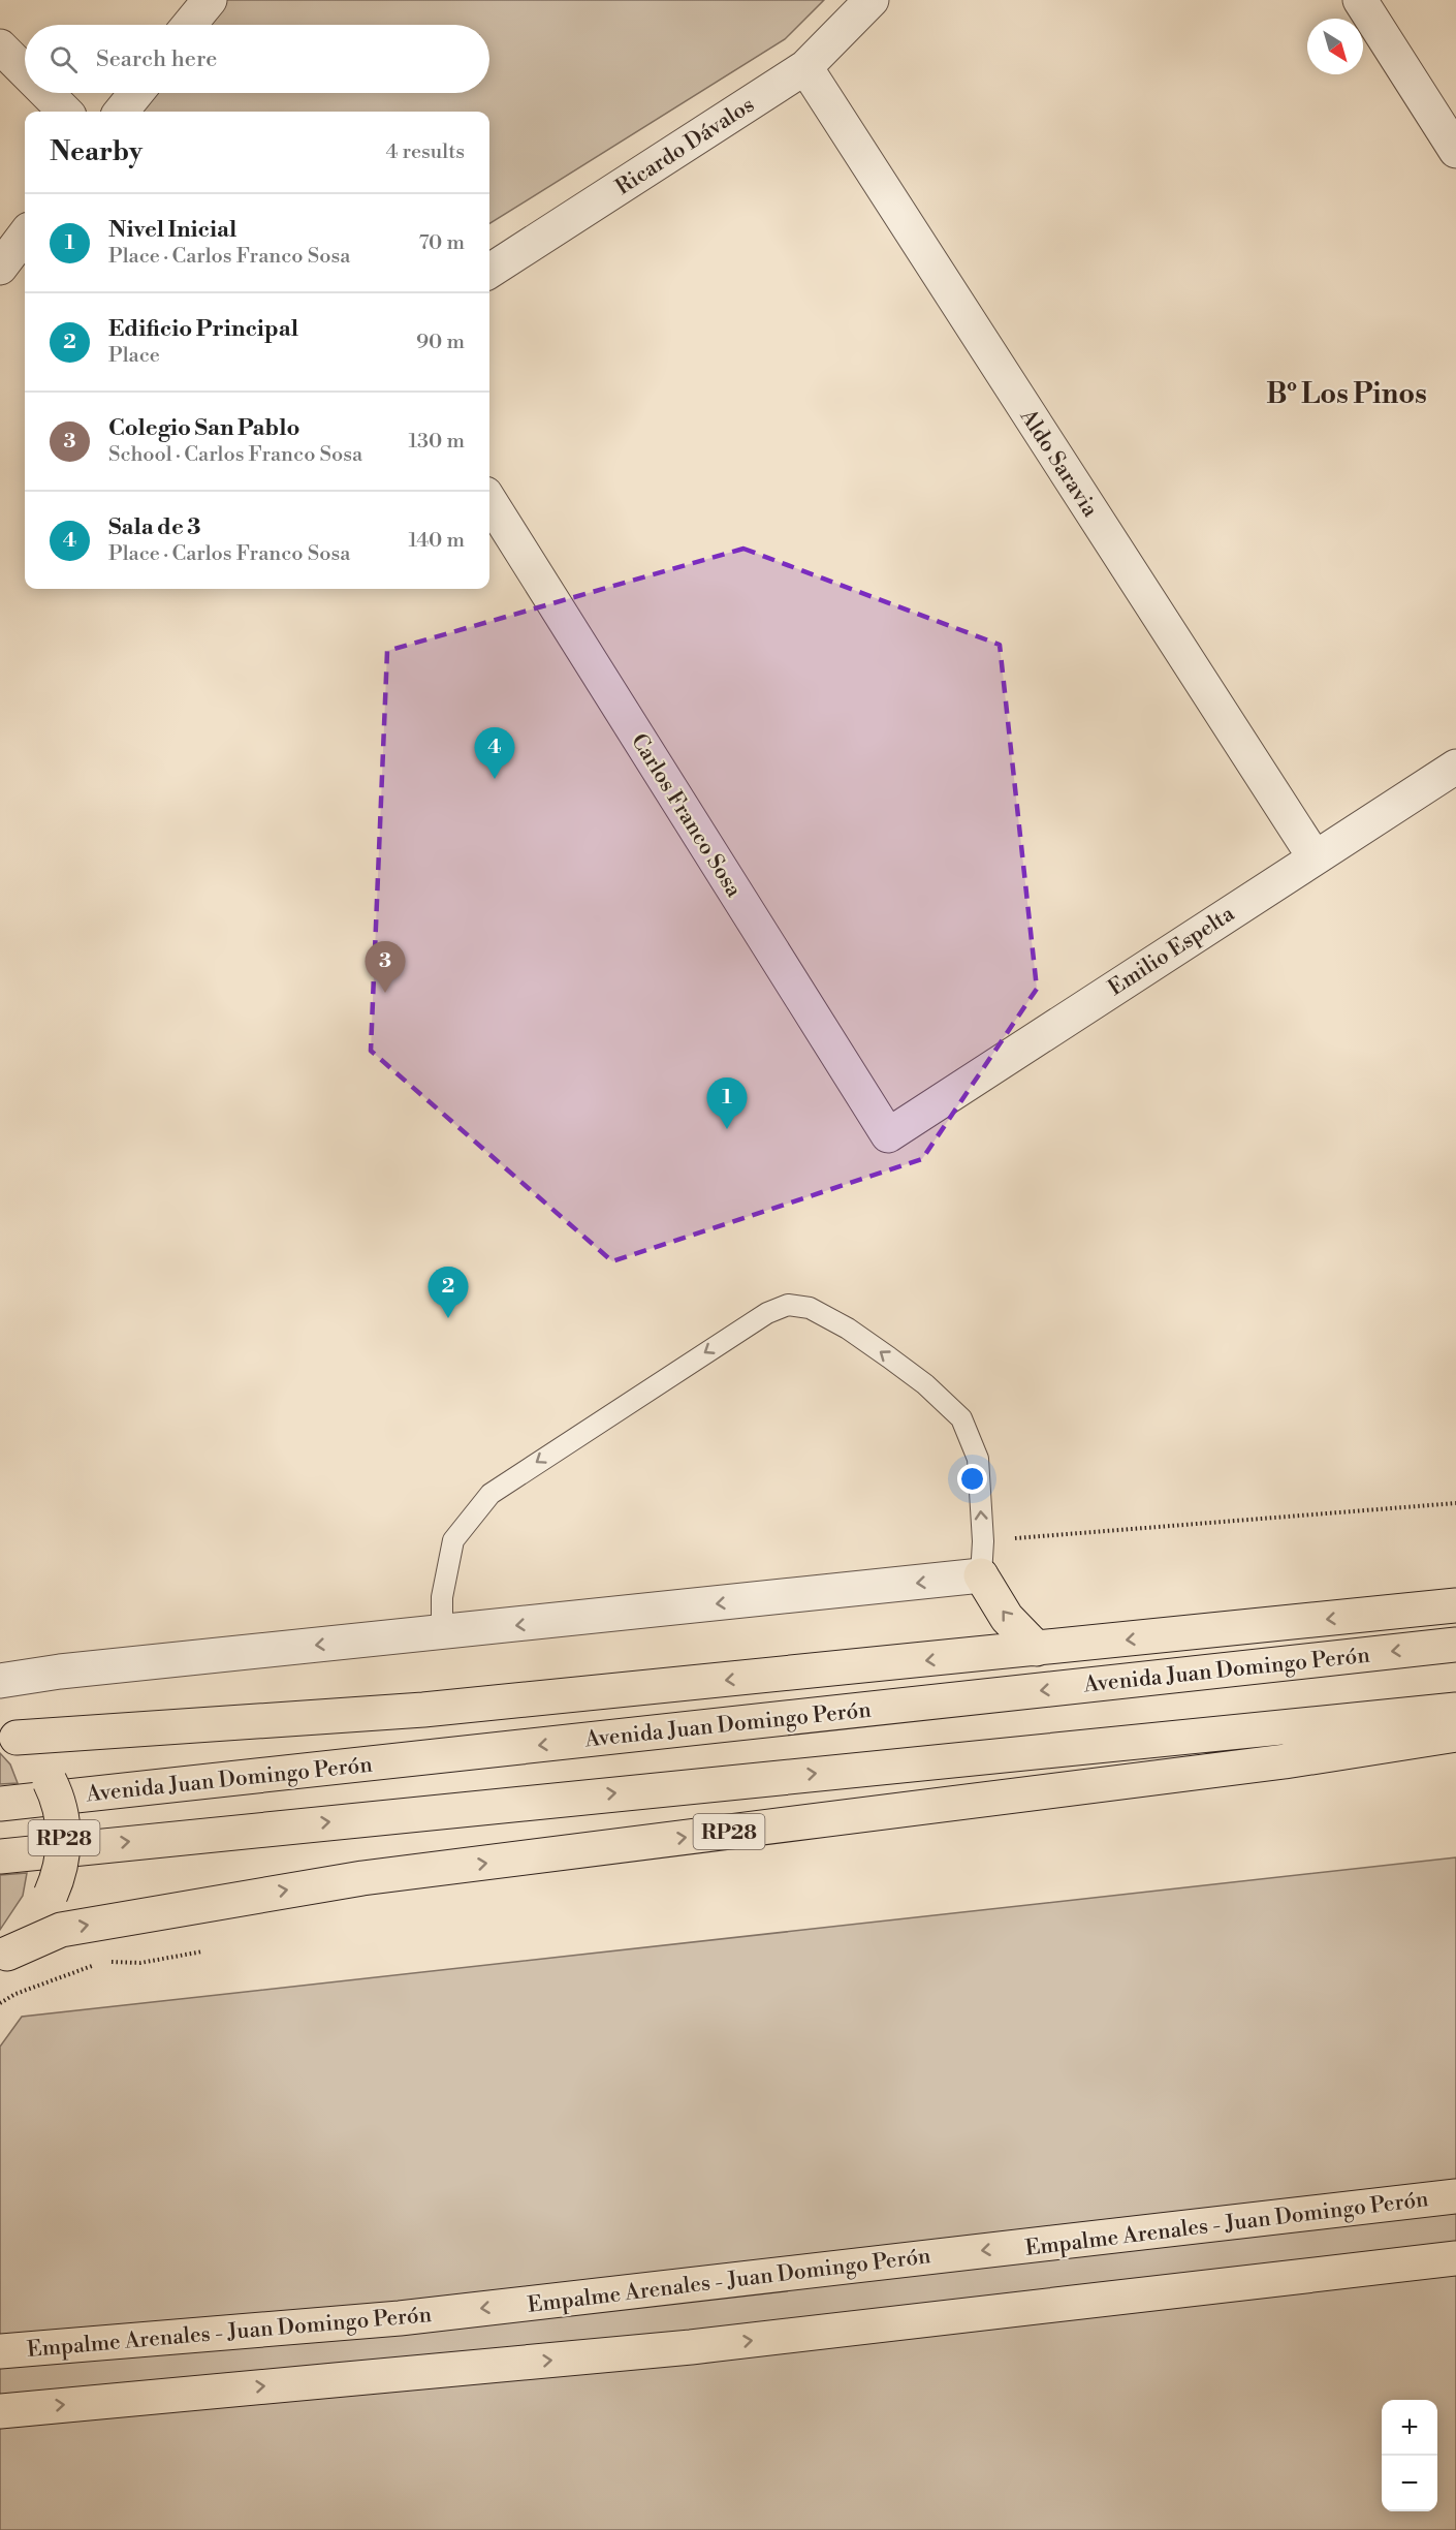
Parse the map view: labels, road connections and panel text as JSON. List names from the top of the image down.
{
  "streets": {
    "main road": ["Avenida Juan Domingo Perón", "RP28", "Empalme Arenales - Juan Domingo Perón"],
    "street": [
      "Ricardo Dávalos",
      "Aldo Saravia",
      "Carlos Franco Sosa",
      "Emilio Espelta"
    ]
  },
  "crossings": [
    ["Ricardo Dávalos", "Aldo Saravia"],
    ["Aldo Saravia", "Emilio Espelta"],
    ["Carlos Franco Sosa", "Emilio Espelta"]
  ],
  "districts": ["Bº Los Pinos"],
  "north": "bottom right",
  "page": {
    "search": "Search here",
    "heading": ["Nearby", "4 results"],
    "list": [
      {
        "mark": "1",
        "name": "Nivel Inicial",
        "note": "Place · Carlos Franco Sosa",
        "value": "70 m"
      },
      {
        "mark": "2",
        "name": "Edificio Principal",
        "note": "Place",
        "value": "90 m"
      },
      {
        "mark": "3",
        "name": "Colegio San Pablo",
        "note": "School · Carlos Franco Sosa",
        "value": "130 m"
      },
      {
        "mark": "4",
        "name": "Sala de 3",
        "note": "Place · Carlos Franco Sosa",
        "value": "140 m"
      }
    ],
    "pins": [
      "4",
      "3",
      "1",
      "2"
    ],
    "map_buttons": ["+", "−"]
  }
}
